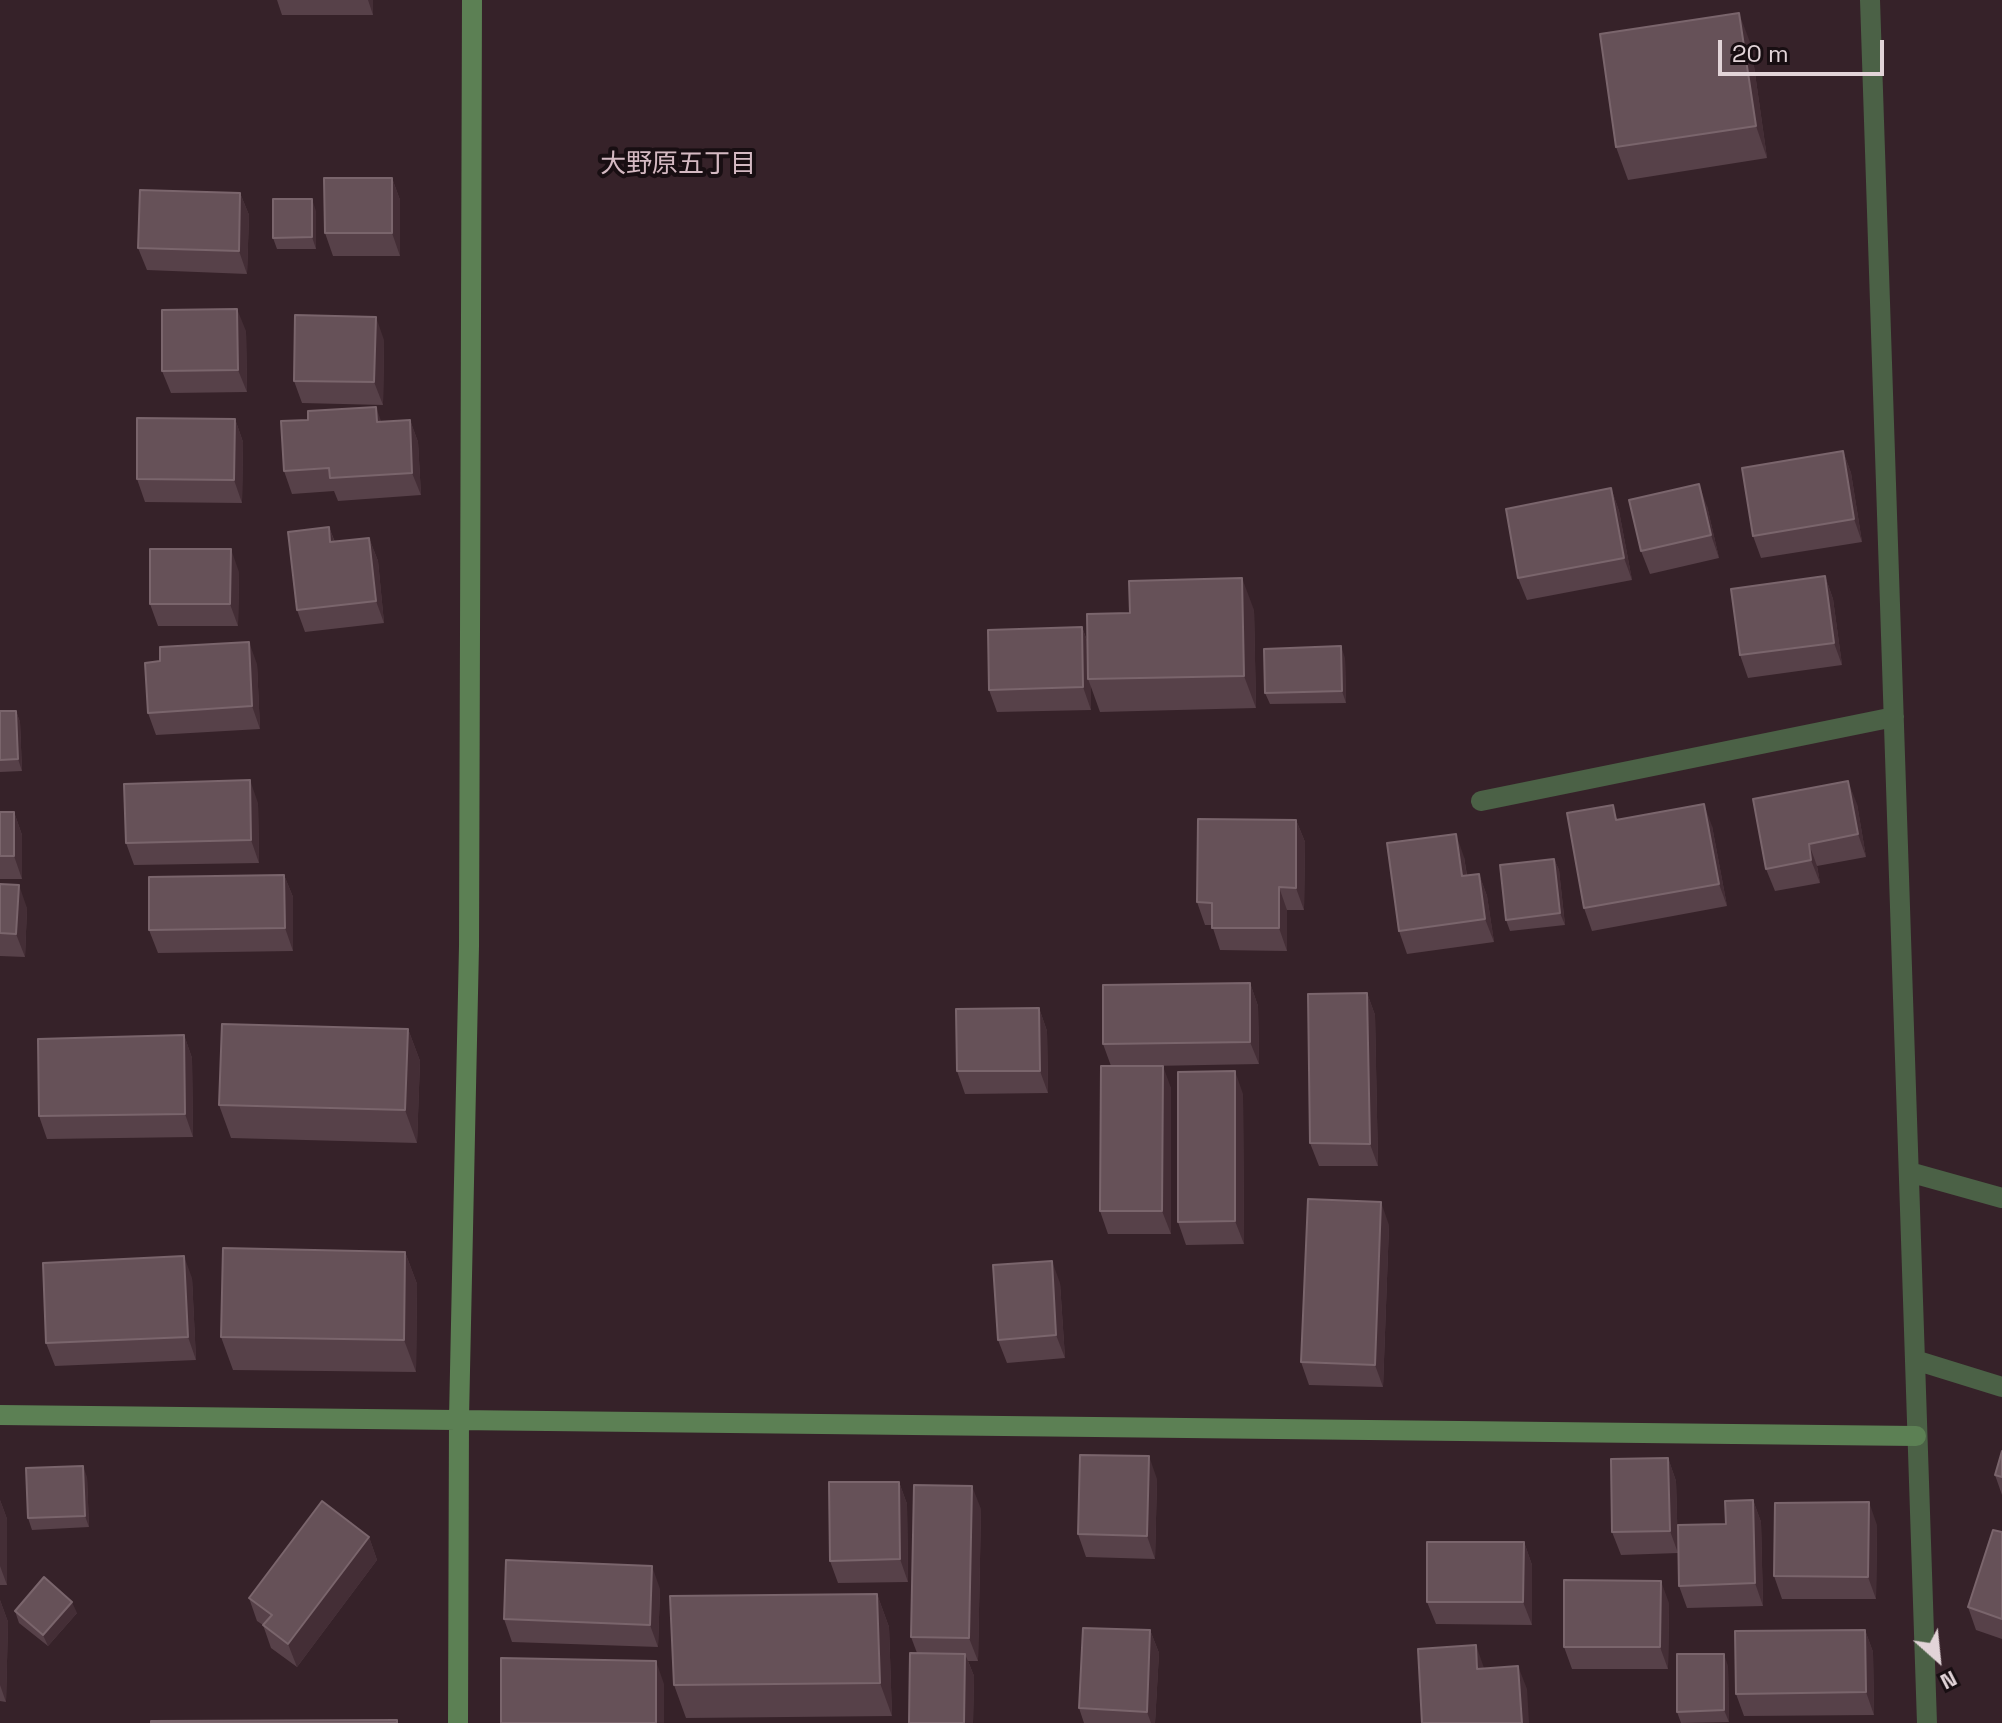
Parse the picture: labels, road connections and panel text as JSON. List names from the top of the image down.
{
  "districts": ["大野原五丁目"],
  "scale_bar": "20 m",
  "north": "bottom right"
}
